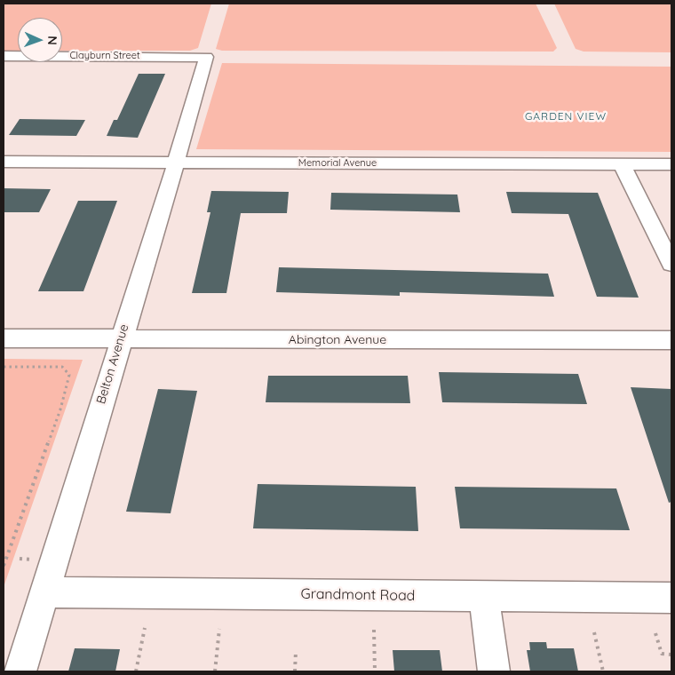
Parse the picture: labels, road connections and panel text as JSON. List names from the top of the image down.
{
  "streets": {
    "street": [
      "Clayburn Street",
      "Memorial Avenue",
      "Abington Avenue",
      "Belton Avenue",
      "Grandmont Road"
    ]
  },
  "crossings": [
    ["Clayburn Street", "Belton Avenue"],
    ["Memorial Avenue", "Belton Avenue"],
    ["Abington Avenue", "Belton Avenue"],
    ["Belton Avenue", "Grandmont Road"]
  ],
  "districts": ["GARDEN VIEW"],
  "north": "right"
}
